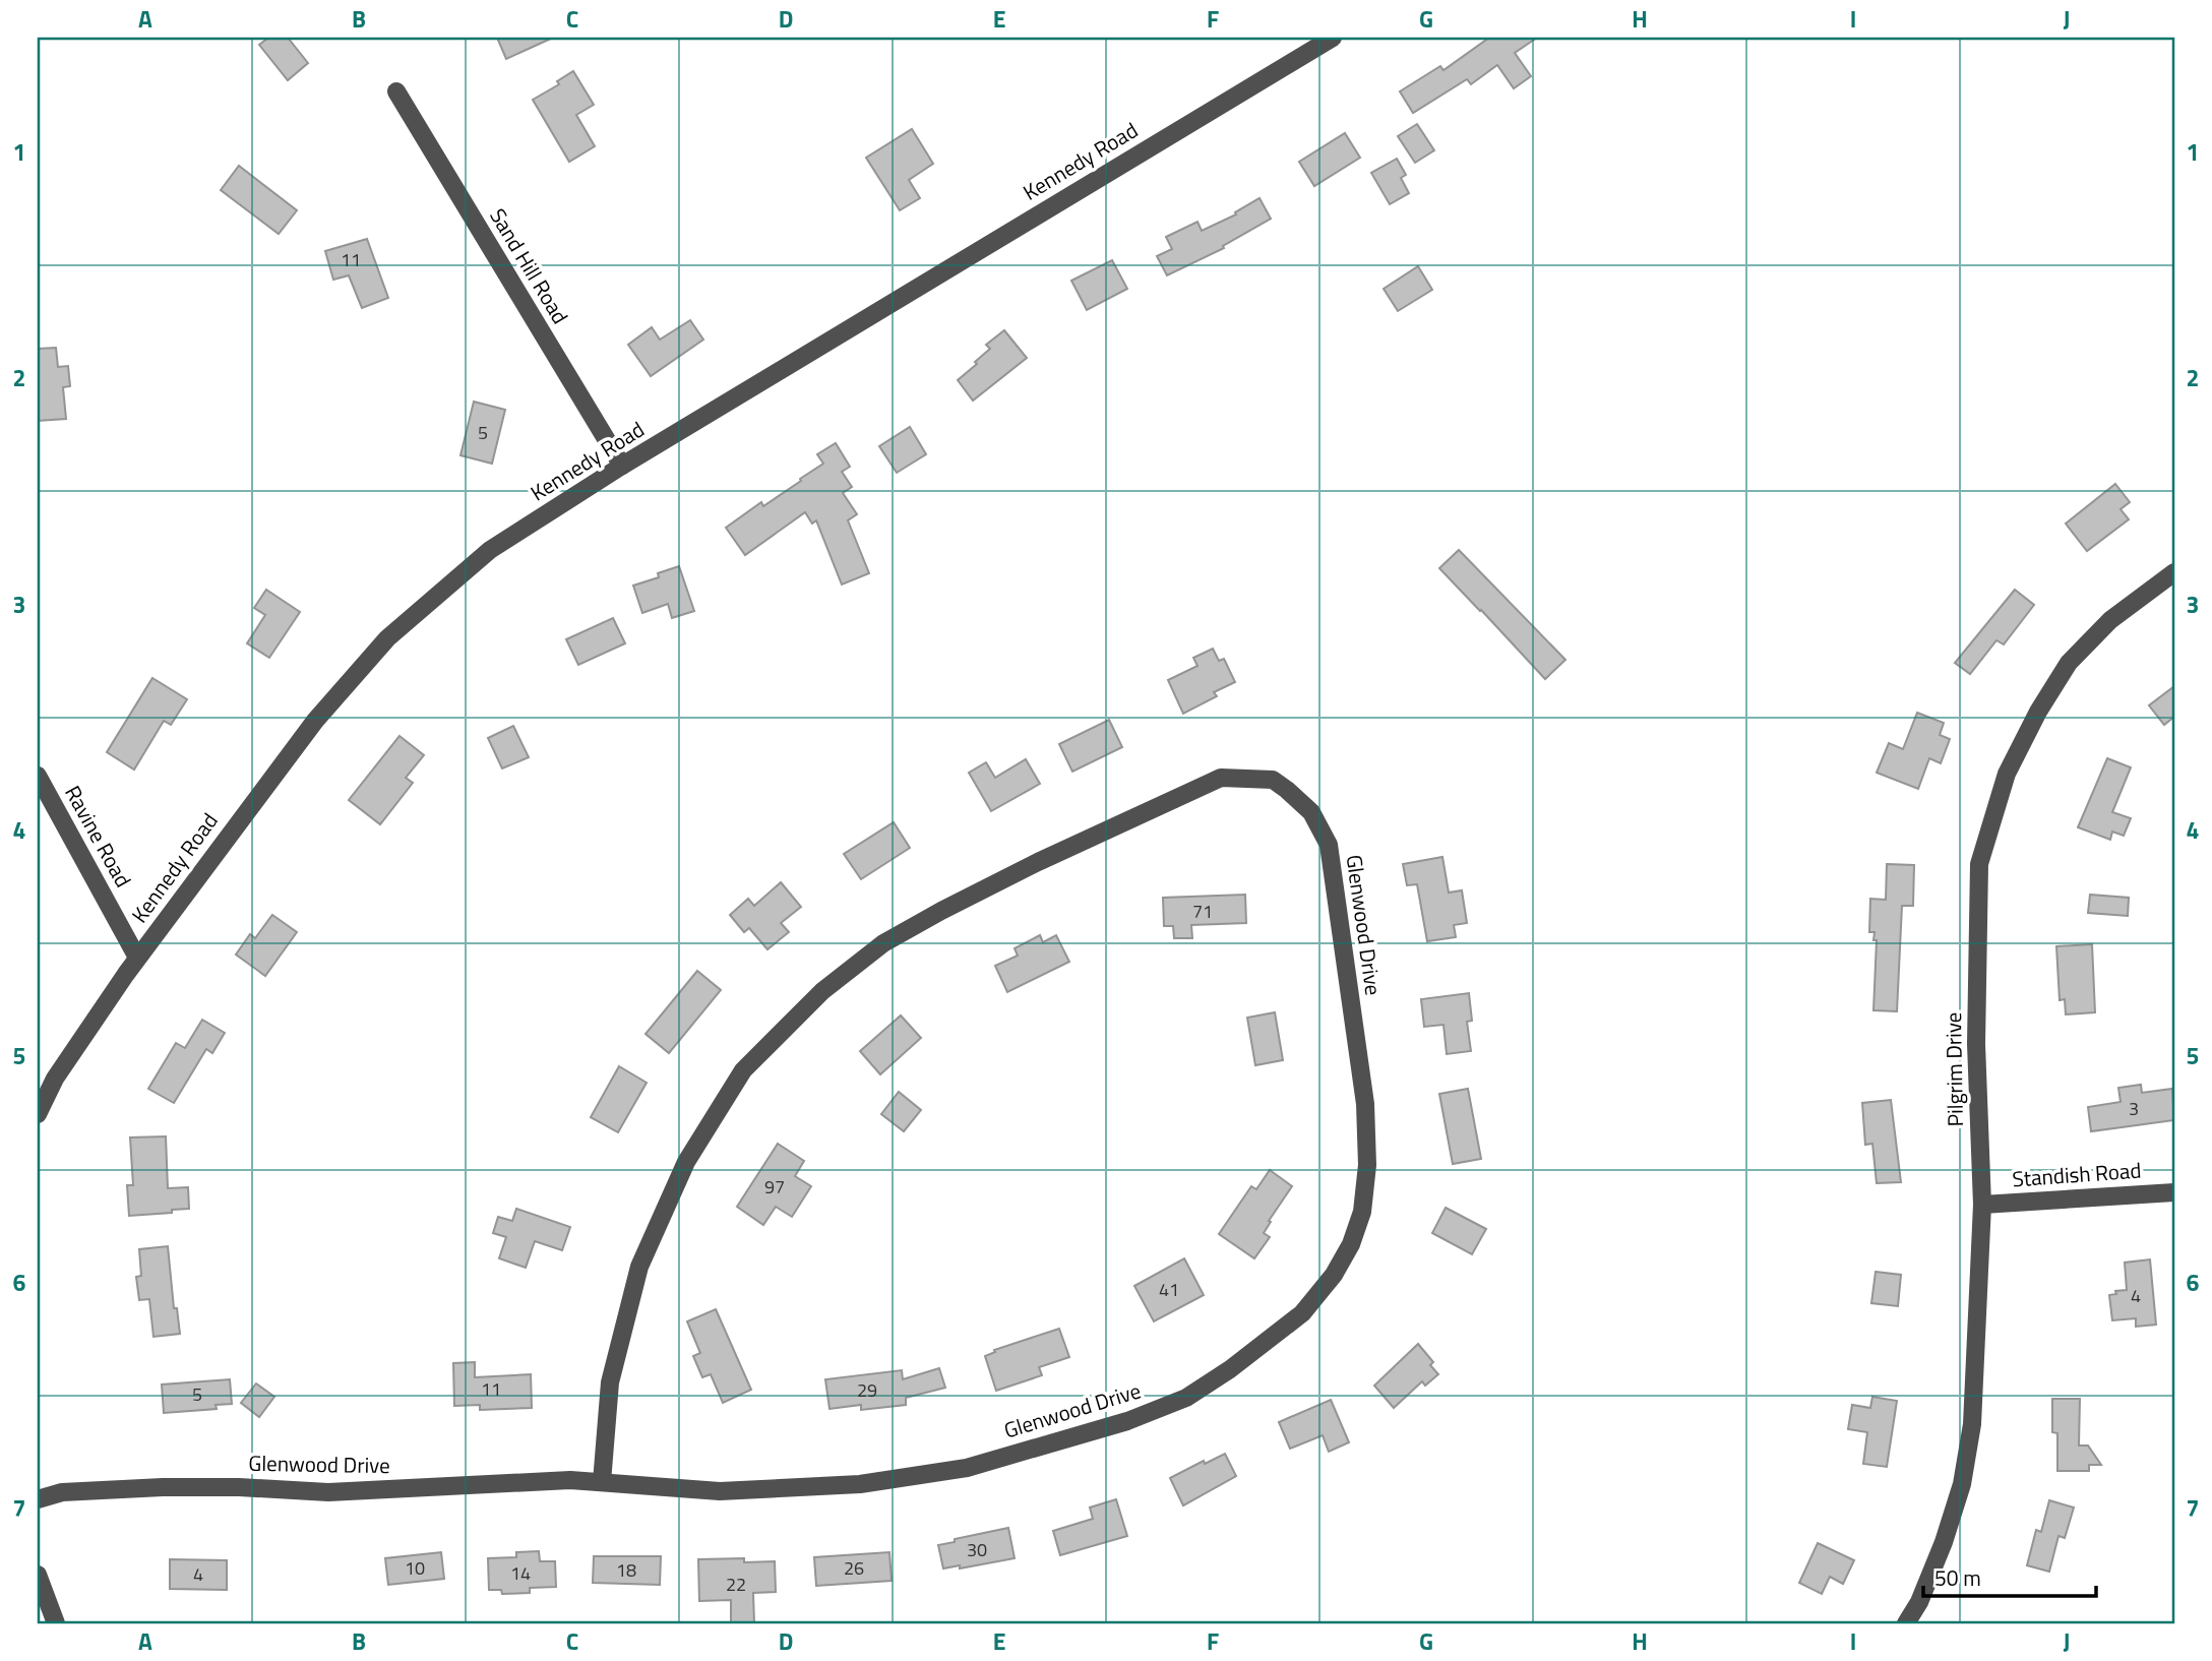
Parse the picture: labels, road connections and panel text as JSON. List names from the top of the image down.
{
  "streets": {
    "street": [
      "Kennedy Road",
      "Sand Hill Road",
      "Ravine Road",
      "Glenwood Drive",
      "Pilgrim Drive",
      "Standish Road"
    ]
  },
  "crossings": [
    ["Kennedy Road", "Sand Hill Road"],
    ["Kennedy Road", "Ravine Road"],
    ["Pilgrim Drive", "Standish Road"]
  ],
  "house_numbers": [
    "11",
    "5",
    "71",
    "3",
    "97",
    "41",
    "4",
    "11",
    "29",
    "5",
    "30",
    "10",
    "26",
    "18",
    "14",
    "4",
    "22"
  ],
  "scale_bar": "50 m",
  "grid": {
    "columns": [
      "A",
      "B",
      "C",
      "D",
      "E",
      "F",
      "G",
      "H",
      "I",
      "J"
    ],
    "rows": [
      "1",
      "2",
      "3",
      "4",
      "5",
      "6",
      "7"
    ]
  }
}
